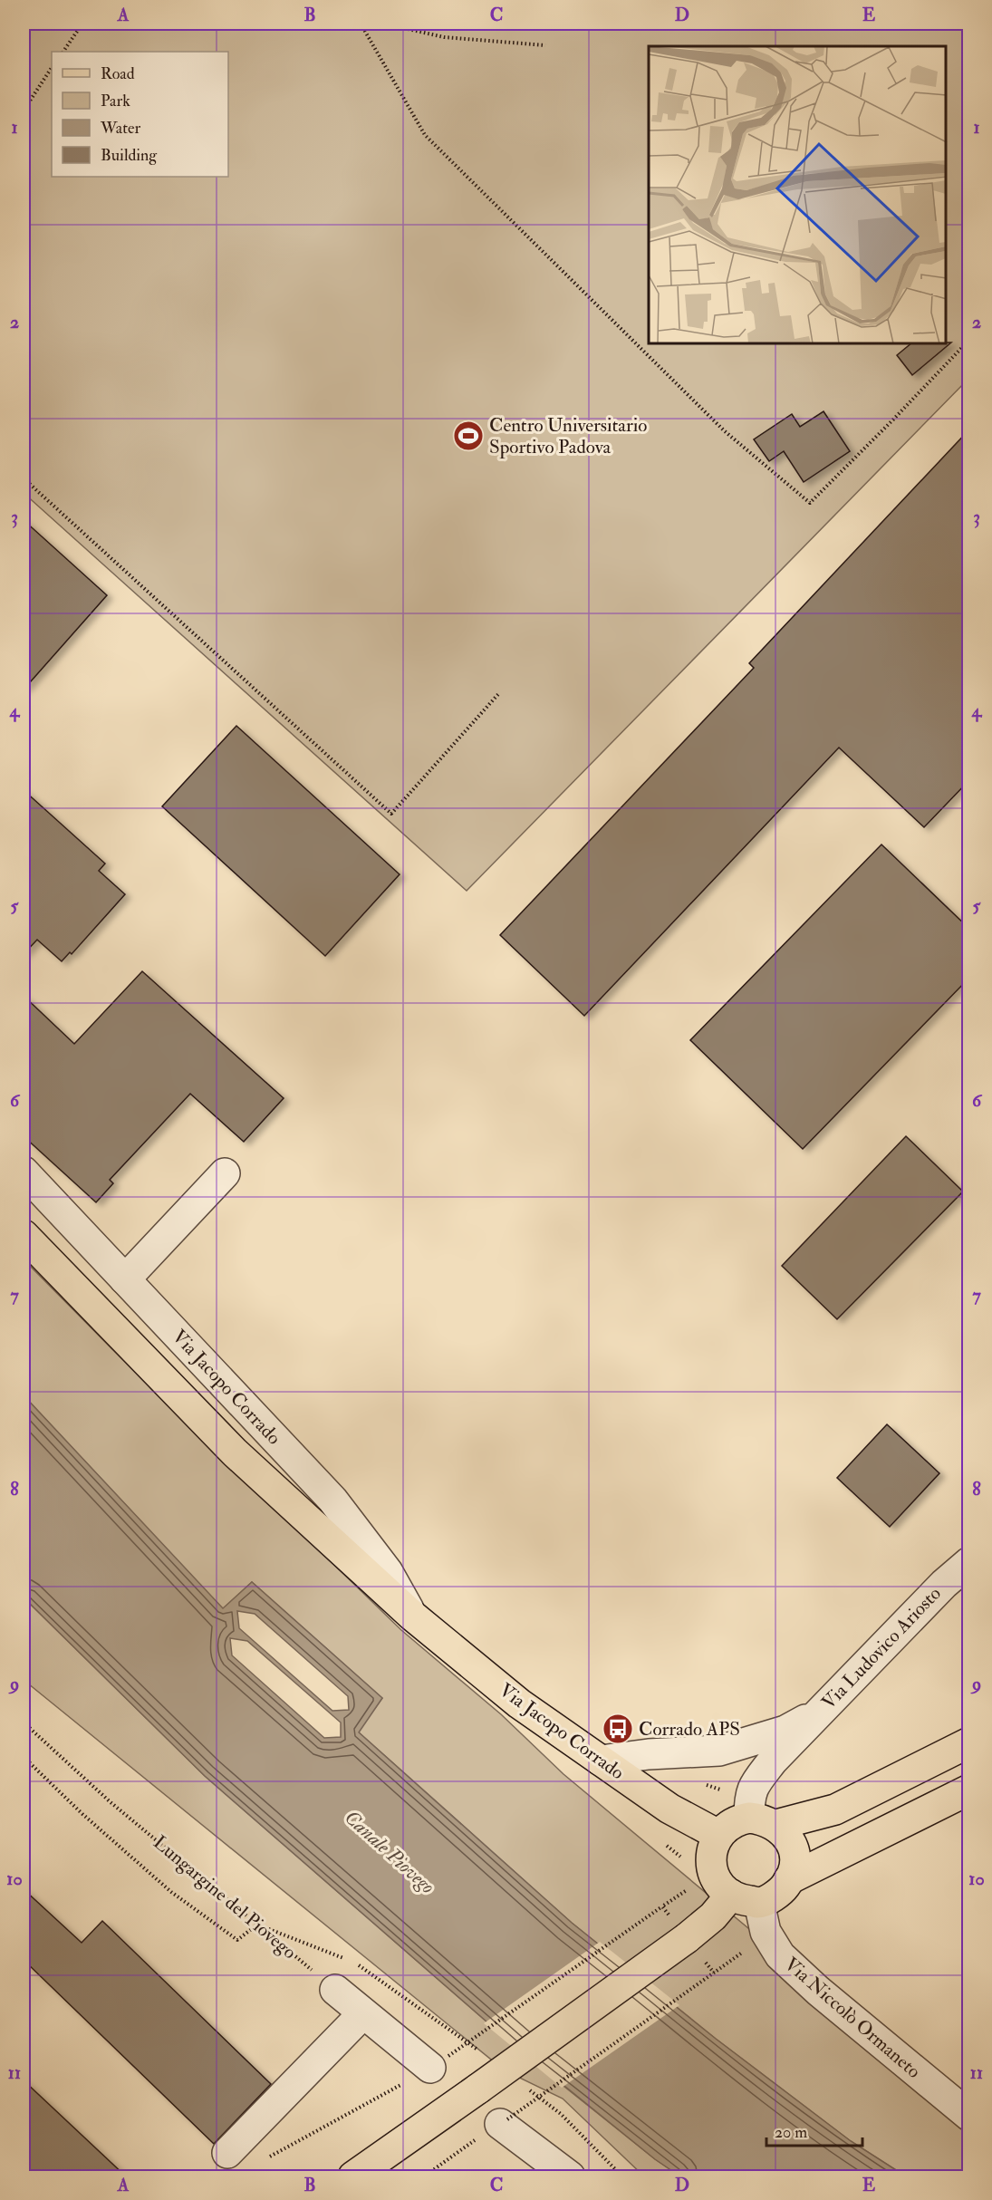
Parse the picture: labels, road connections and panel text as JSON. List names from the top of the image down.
{
  "streets": {
    "main road": ["Via Jacopo Corrado"],
    "street": ["Via Ludovico Ariosto", "Via Niccolò Ormaneto"],
    "path": ["Lungargine del Piovego"]
  },
  "crossings": [
    ["Via Jacopo Corrado", "Via Ludovico Ariosto"],
    ["Via Jacopo Corrado", "Via Niccolò Ormaneto"],
    ["Via Ludovico Ariosto", "Via Niccolò Ormaneto"]
  ],
  "water": ["Canale Piovego"],
  "places": {
    "sports": ["Centro Universitario Sportivo Padova"],
    "bus stop": ["Corrado APS"]
  },
  "legend": [
    "Road",
    "Park",
    "Water",
    "Building"
  ],
  "scale_bar": "20 m",
  "grid": {
    "columns": [
      "A",
      "B",
      "C",
      "D",
      "E"
    ],
    "rows": [
      "1",
      "2",
      "3",
      "4",
      "5",
      "6",
      "7",
      "8",
      "9",
      "10",
      "11"
    ]
  }
}
